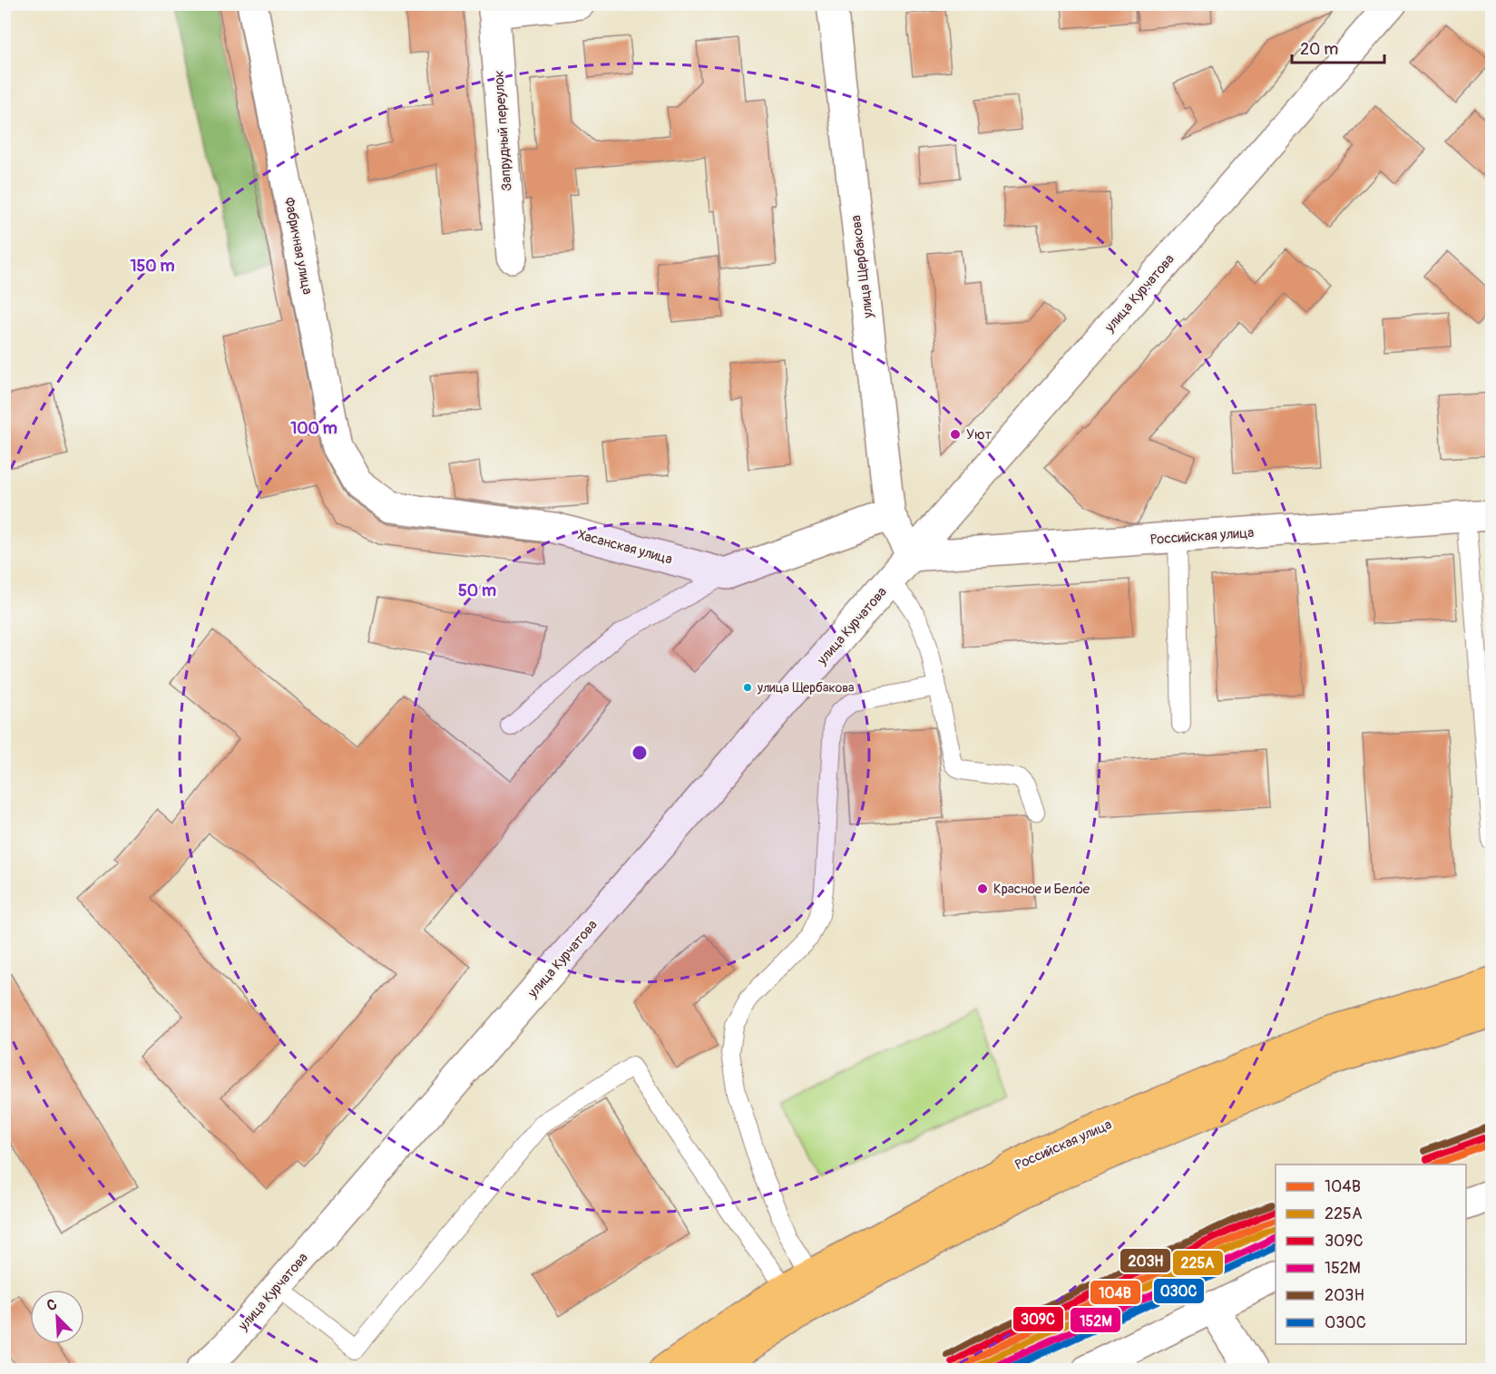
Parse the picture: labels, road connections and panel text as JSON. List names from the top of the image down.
{
  "streets": {
    "main road": ["Российская улица"],
    "street": [
      "Запрудный переулок",
      "Фабричная улица",
      "улица Щербакова",
      "улица Курчатова",
      "Хасанская улица"
    ]
  },
  "crossings": [
    ["Фабричная улица", "Хасанская улица"],
    ["улица Щербакова", "улица Курчатова"],
    ["улица Щербакова", "Российская улица"],
    ["улица Курчатова", "Российская улица"]
  ],
  "places": ["Уют", "улица Щербакова", "Красное и Белое"],
  "lines": [
    "transit line 203Н",
    "transit line 309С",
    "transit line 104В",
    "transit line 225А",
    "transit line 152М",
    "transit line 030C"
  ],
  "legend": [
    "104В",
    "225А",
    "309С",
    "152М",
    "203Н",
    "030C"
  ],
  "scale_bar": "20 m",
  "north": "top left",
  "rings": ["150 m", "100 m", "50 m"]
}
